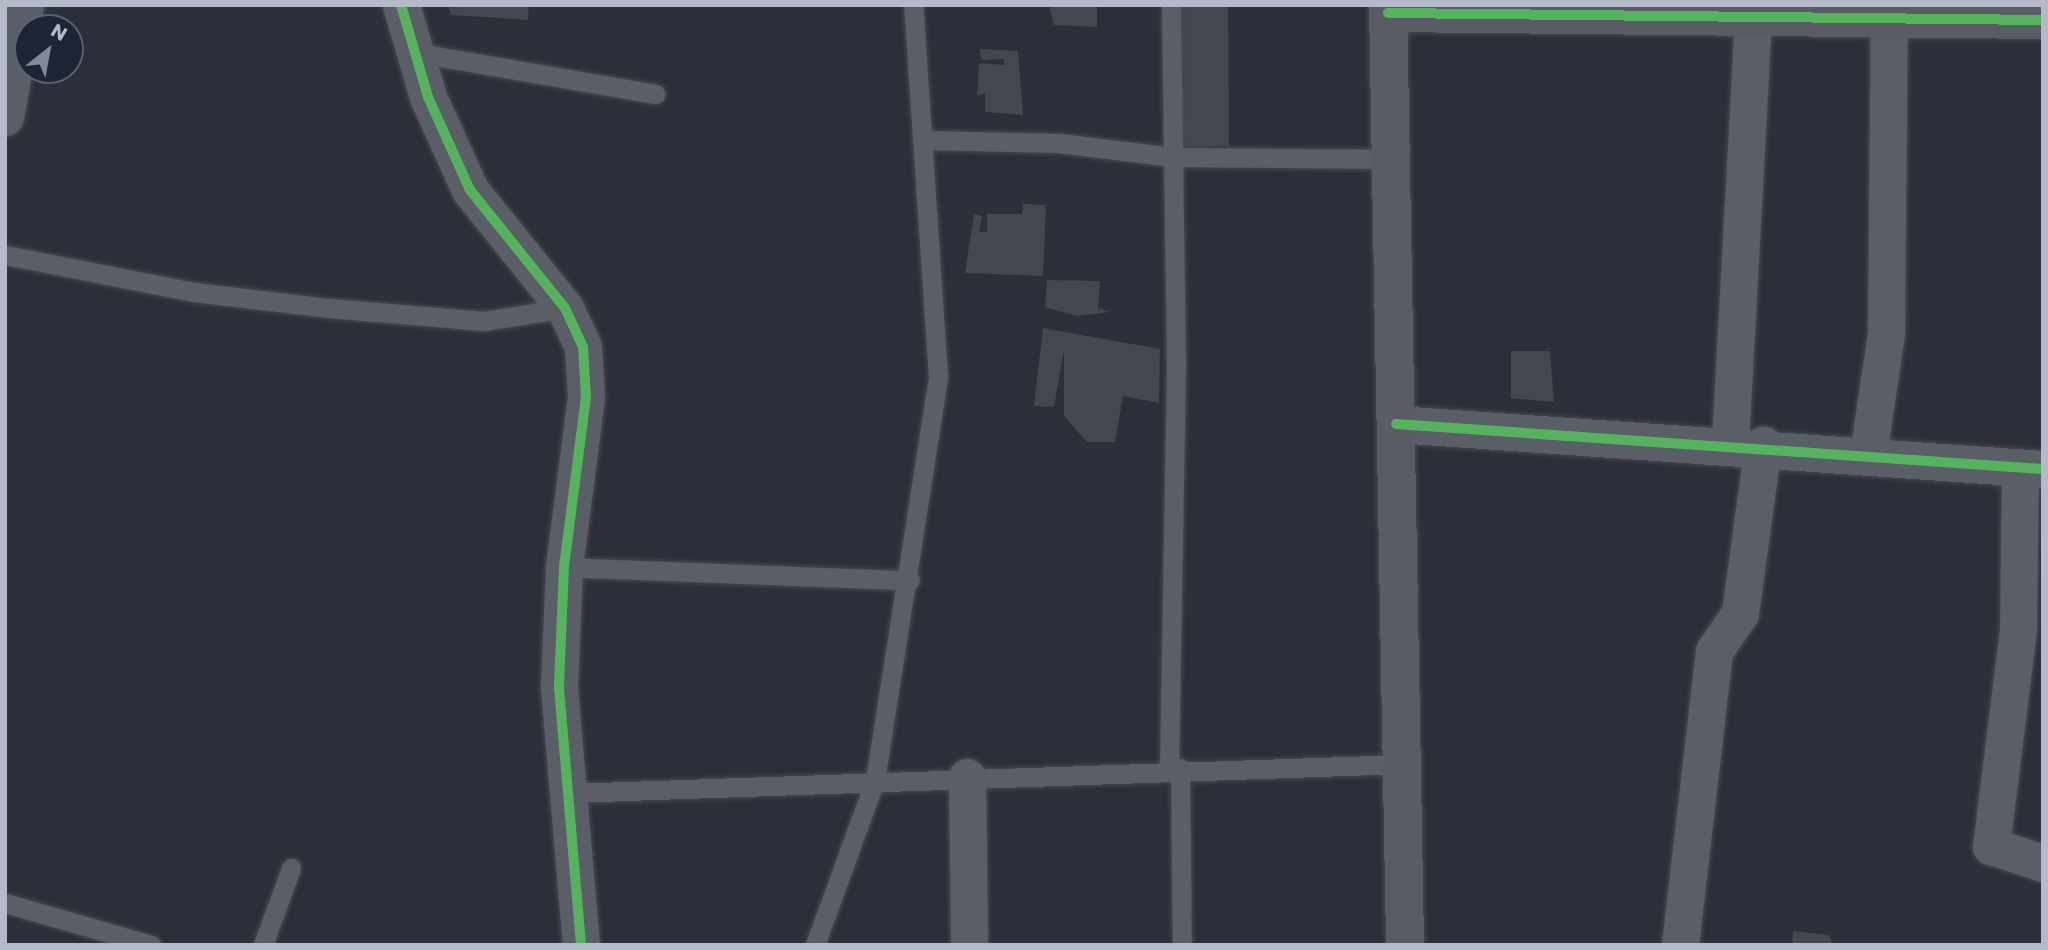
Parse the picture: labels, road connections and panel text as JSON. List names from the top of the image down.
{
  "north": "top right"
}
